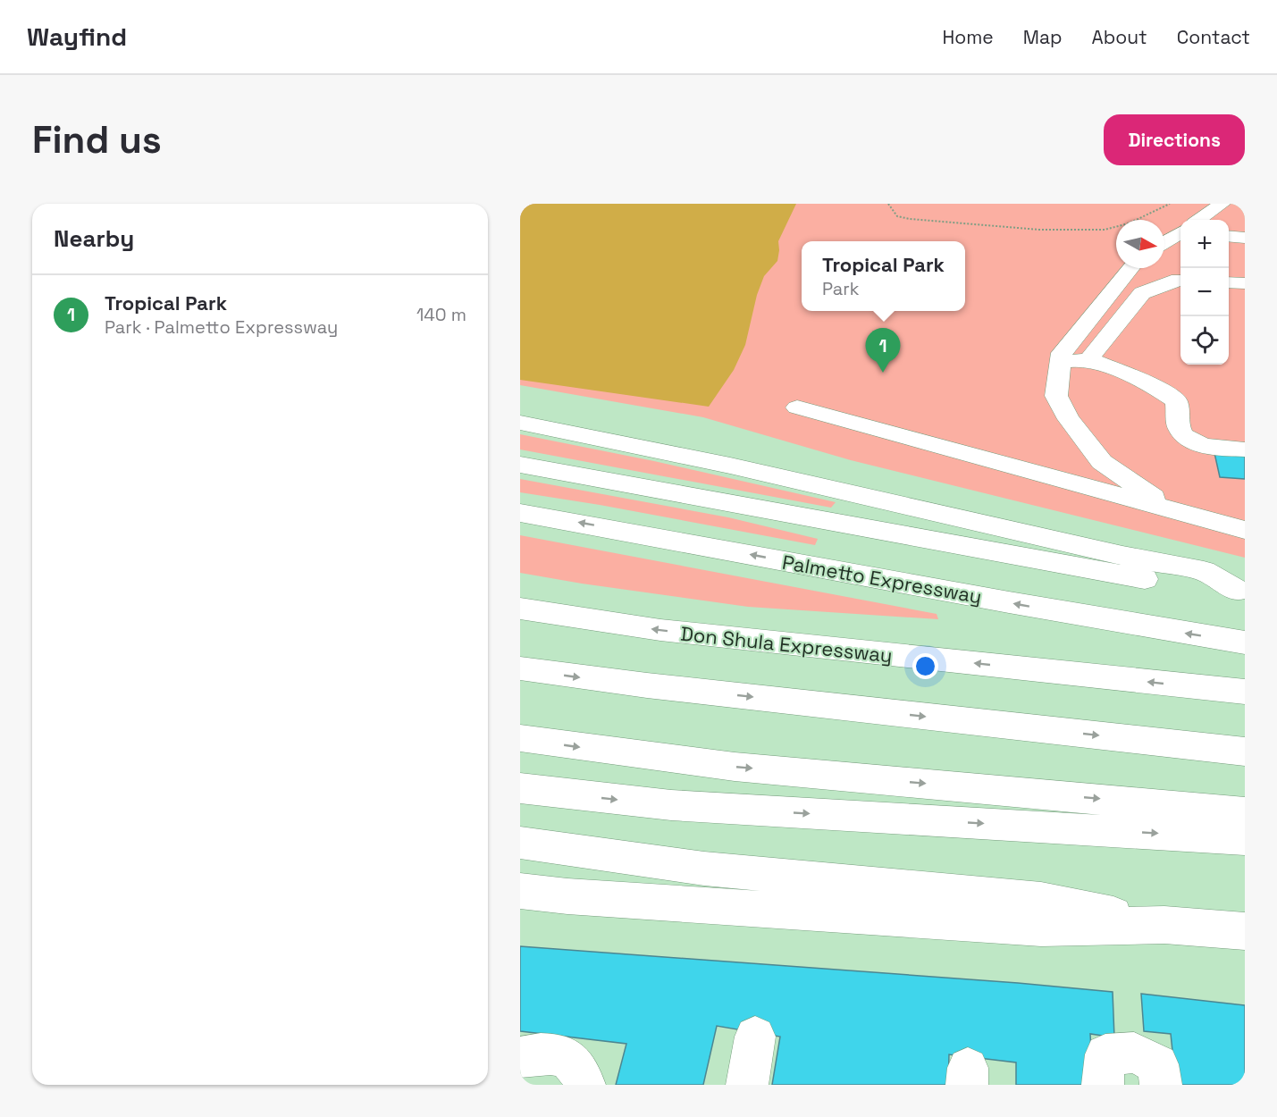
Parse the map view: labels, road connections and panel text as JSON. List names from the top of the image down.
{
  "streets": {
    "main road": ["Palmetto Expressway", "Don Shula Expressway"]
  },
  "north": "right",
  "page": {
    "header": "Wayfind",
    "nav": [
      "Home",
      "Map",
      "About",
      "Contact"
    ],
    "buttons": "Directions",
    "title": "Find us",
    "heading": "Nearby",
    "map_buttons": ["+", "−"],
    "popup": ["Tropical Park", "Park"],
    "list": [
      {
        "mark": "1",
        "name": "Tropical Park",
        "note": "Park · Palmetto Expressway",
        "value": "140 m"
      }
    ],
    "pins": "1"
  }
}
